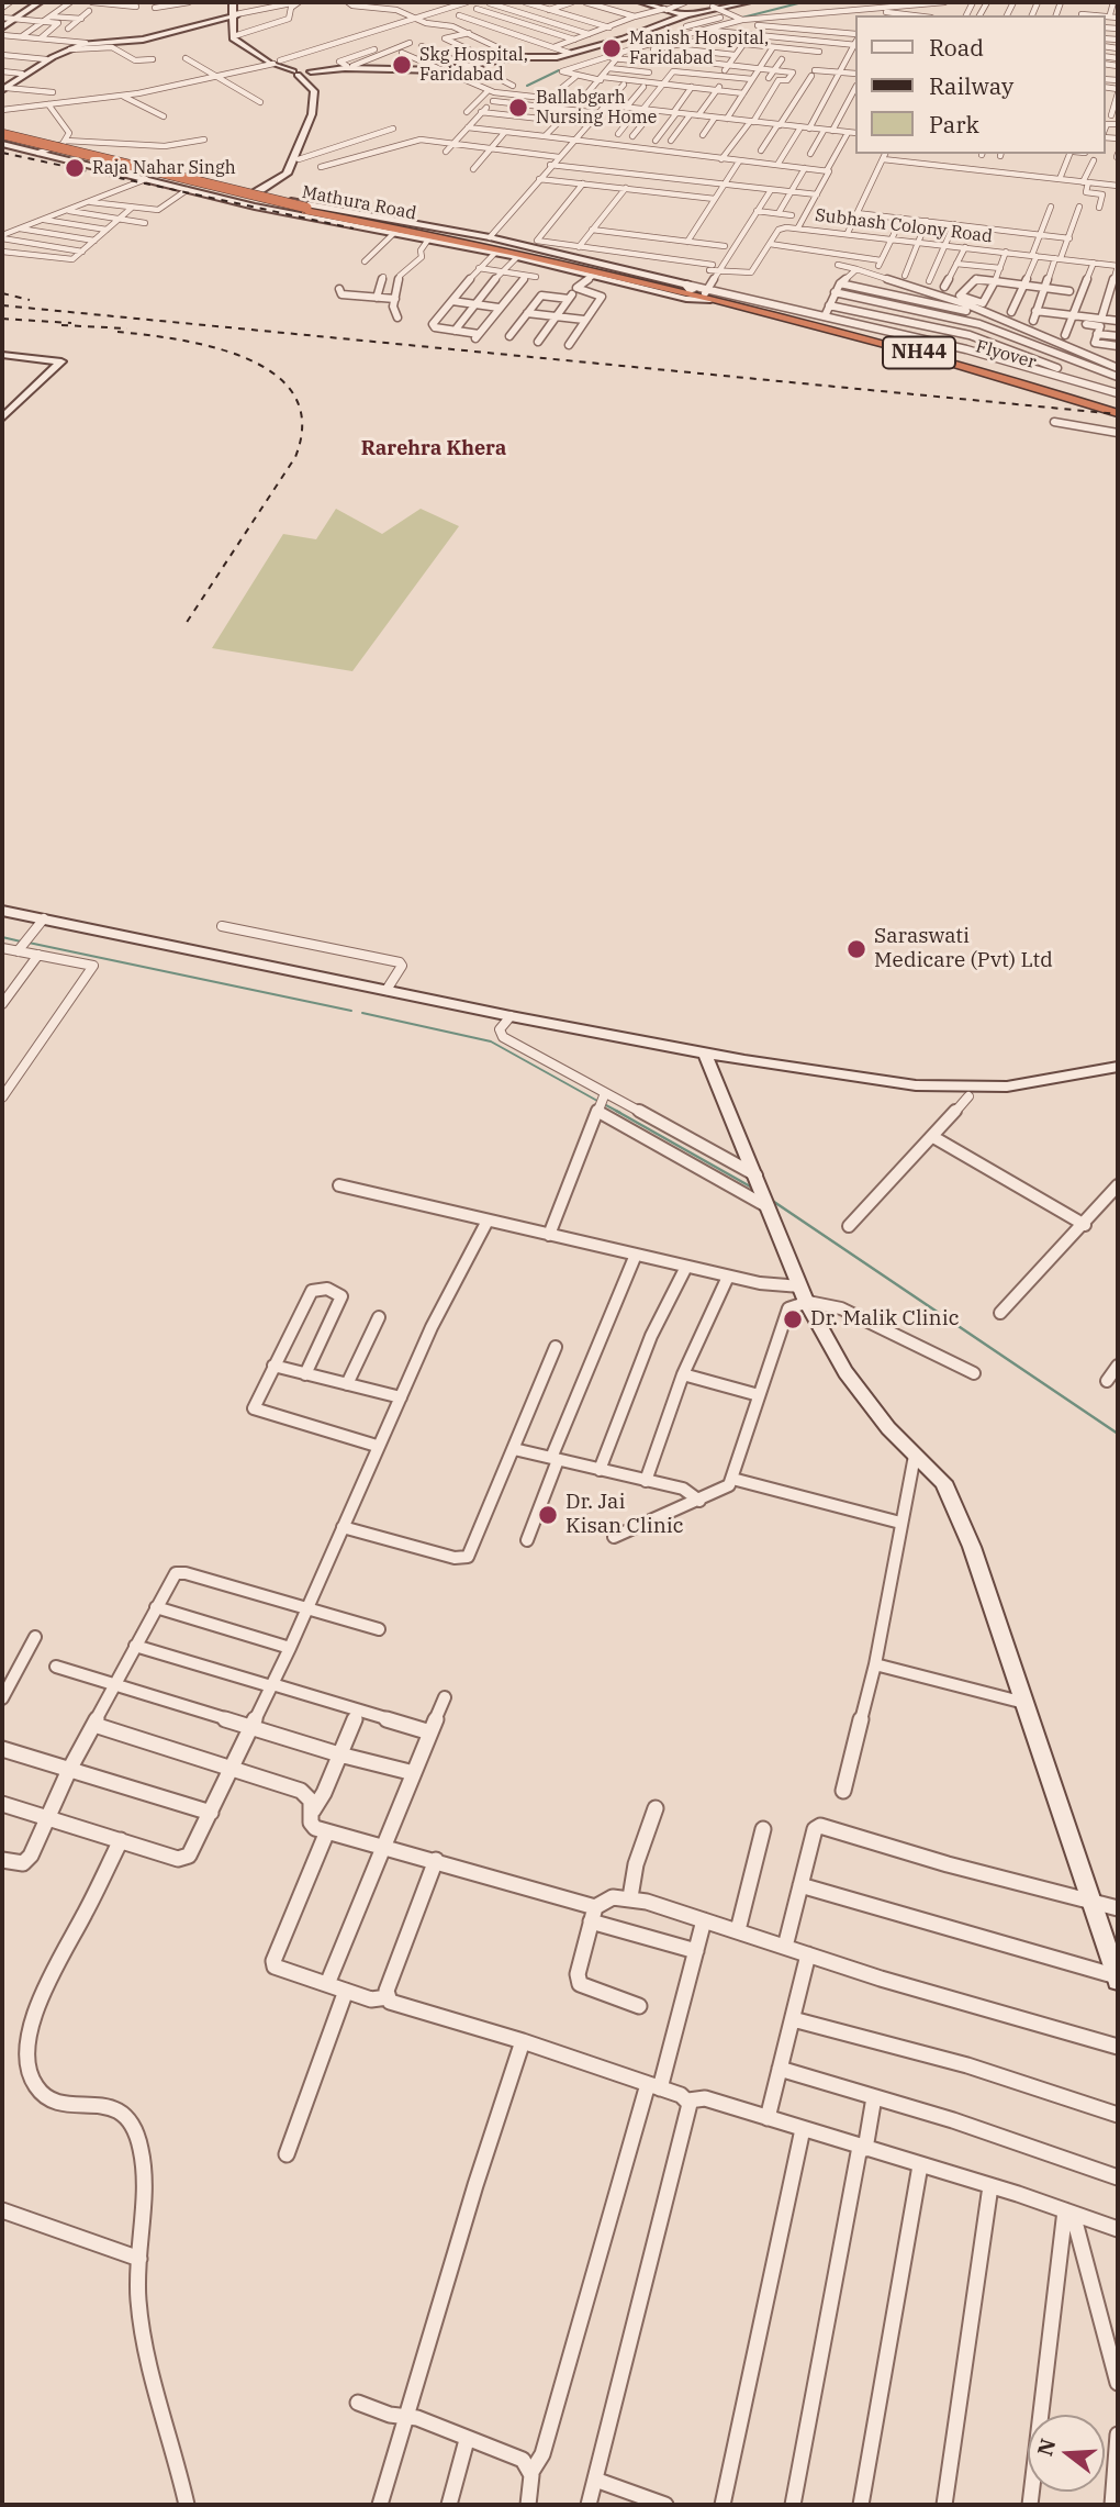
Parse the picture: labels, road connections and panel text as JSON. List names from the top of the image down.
{
  "streets": {
    "highway": ["Mathura Road", "NH44", "Flyover"],
    "street": ["Subhash Colony Road"]
  },
  "crossings": [
    ["Mathura Road", "Flyover"]
  ],
  "districts": ["Rarehra Khera"],
  "places": [
    "Manish Hospital, Faridabad",
    "Skg Hospital, Faridabad",
    "Ballabgarh Nursing Home",
    "Raja Nahar Singh",
    "Saraswati Medicare (Pvt) Ltd",
    "Dr. Malik Clinic",
    "Dr. Jai Kisan Clinic"
  ],
  "legend": ["Road", "Railway", "Park"],
  "north": "left"
}
